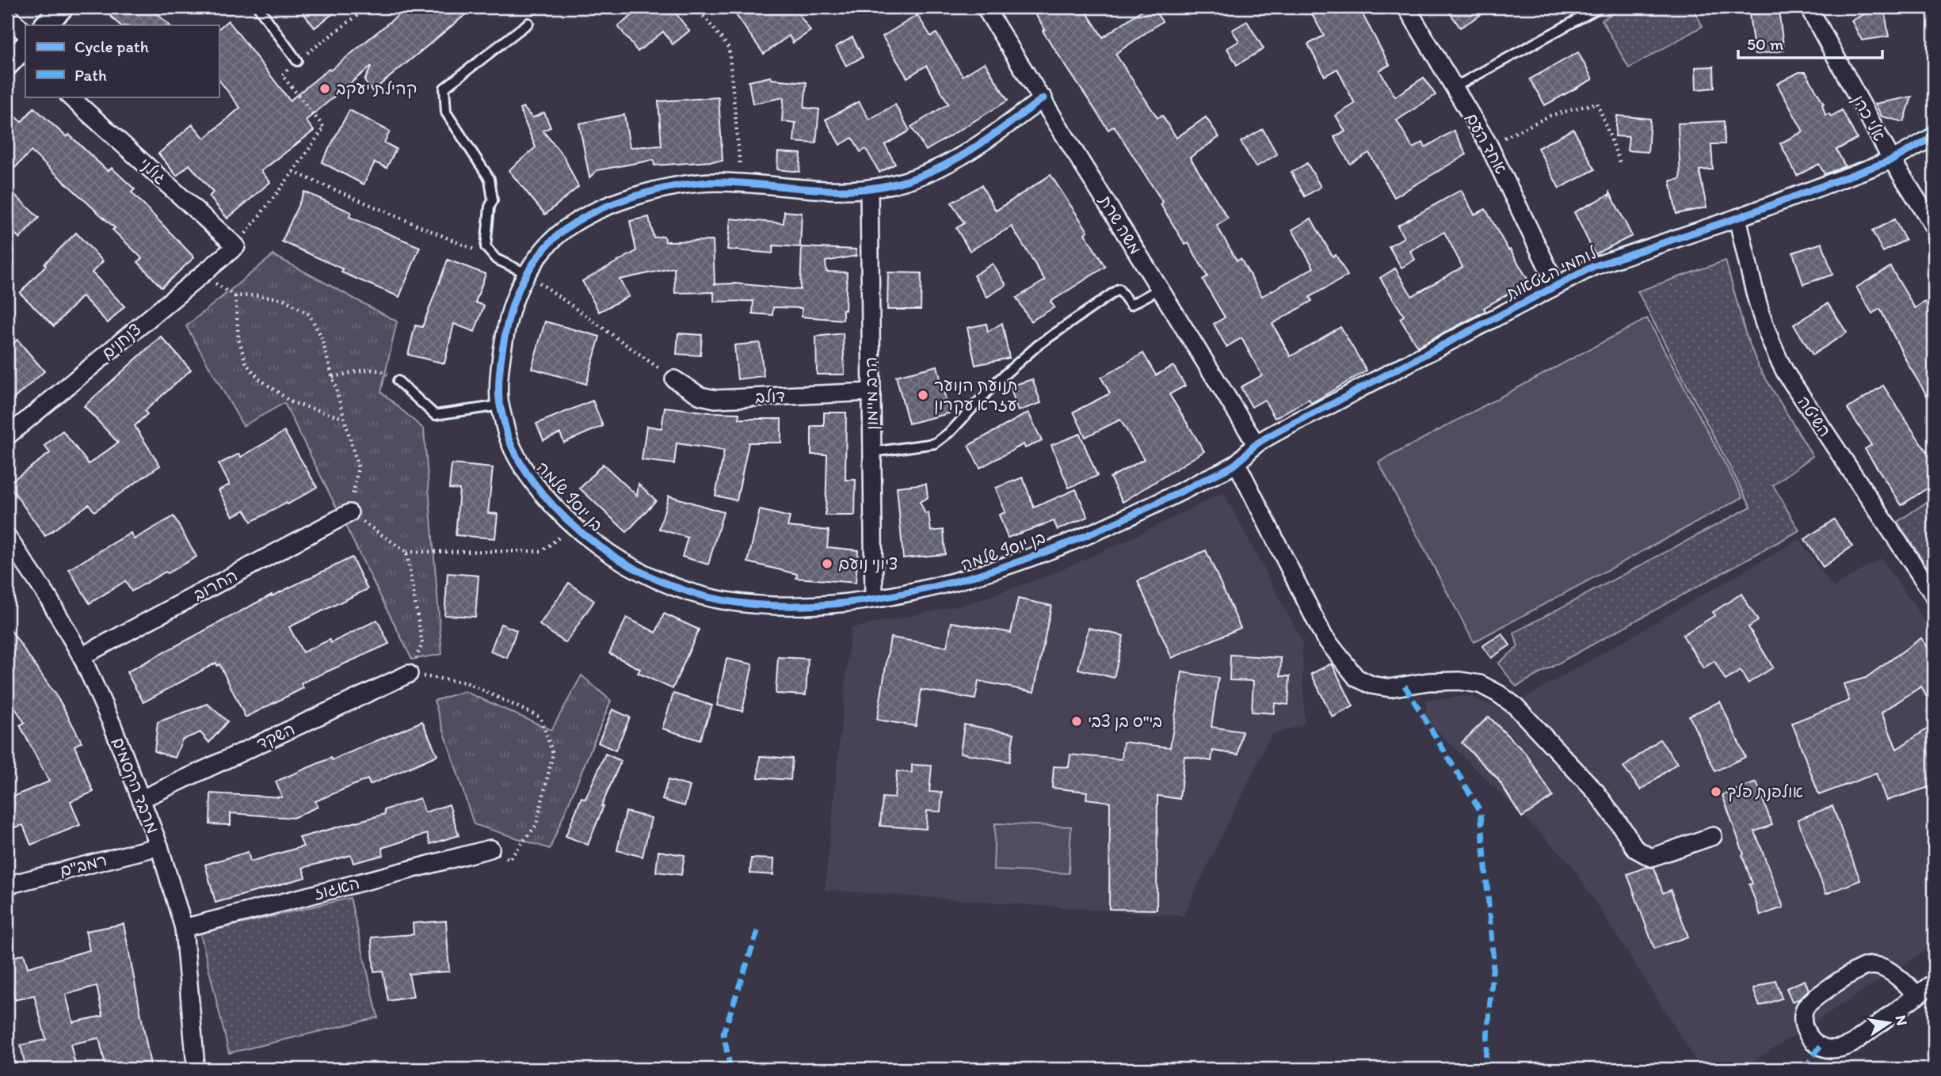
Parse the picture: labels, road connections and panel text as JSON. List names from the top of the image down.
{
  "streets": {
    "street": [
      "אלי כהן",
      "אחד העם",
      "גולני",
      "משה שרת",
      "לוחמי הגטאות",
      "צנחנים",
      "הרב מיימון",
      "דולב",
      "השיטה",
      "בן יוסף שלמה",
      "החרוב",
      "השקד",
      "מרבד הקסמים",
      "רמב\"ם",
      "האגוז"
    ]
  },
  "crossings": [
    ["אלי כהן", "לוחמי הגטאות"],
    ["אחד העם", "לוחמי הגטאות"],
    ["גולני", "צנחנים"],
    ["משה שרת", "לוחמי הגטאות"],
    ["משה שרת", "בן יוסף שלמה"],
    ["לוחמי הגטאות", "השיטה"],
    ["לוחמי הגטאות", "בן יוסף שלמה"],
    ["הרב מיימון", "דולב"],
    ["הרב מיימון", "בן יוסף שלמה"],
    ["החרוב", "מרבד הקסמים"],
    ["השקד", "מרבד הקסמים"],
    ["מרבד הקסמים", "רמב\"ם"],
    ["מרבד הקסמים", "האגוז"]
  ],
  "places": [
    "קהילת יעקב",
    "תנועת הנוער עזרא עקרון",
    "ציוני נועם",
    "בי\"ס בן צבי",
    "אולפנת פלך"
  ],
  "legend": ["Cycle path", "Path"],
  "scale_bar": "50 m",
  "north": "right"
}
